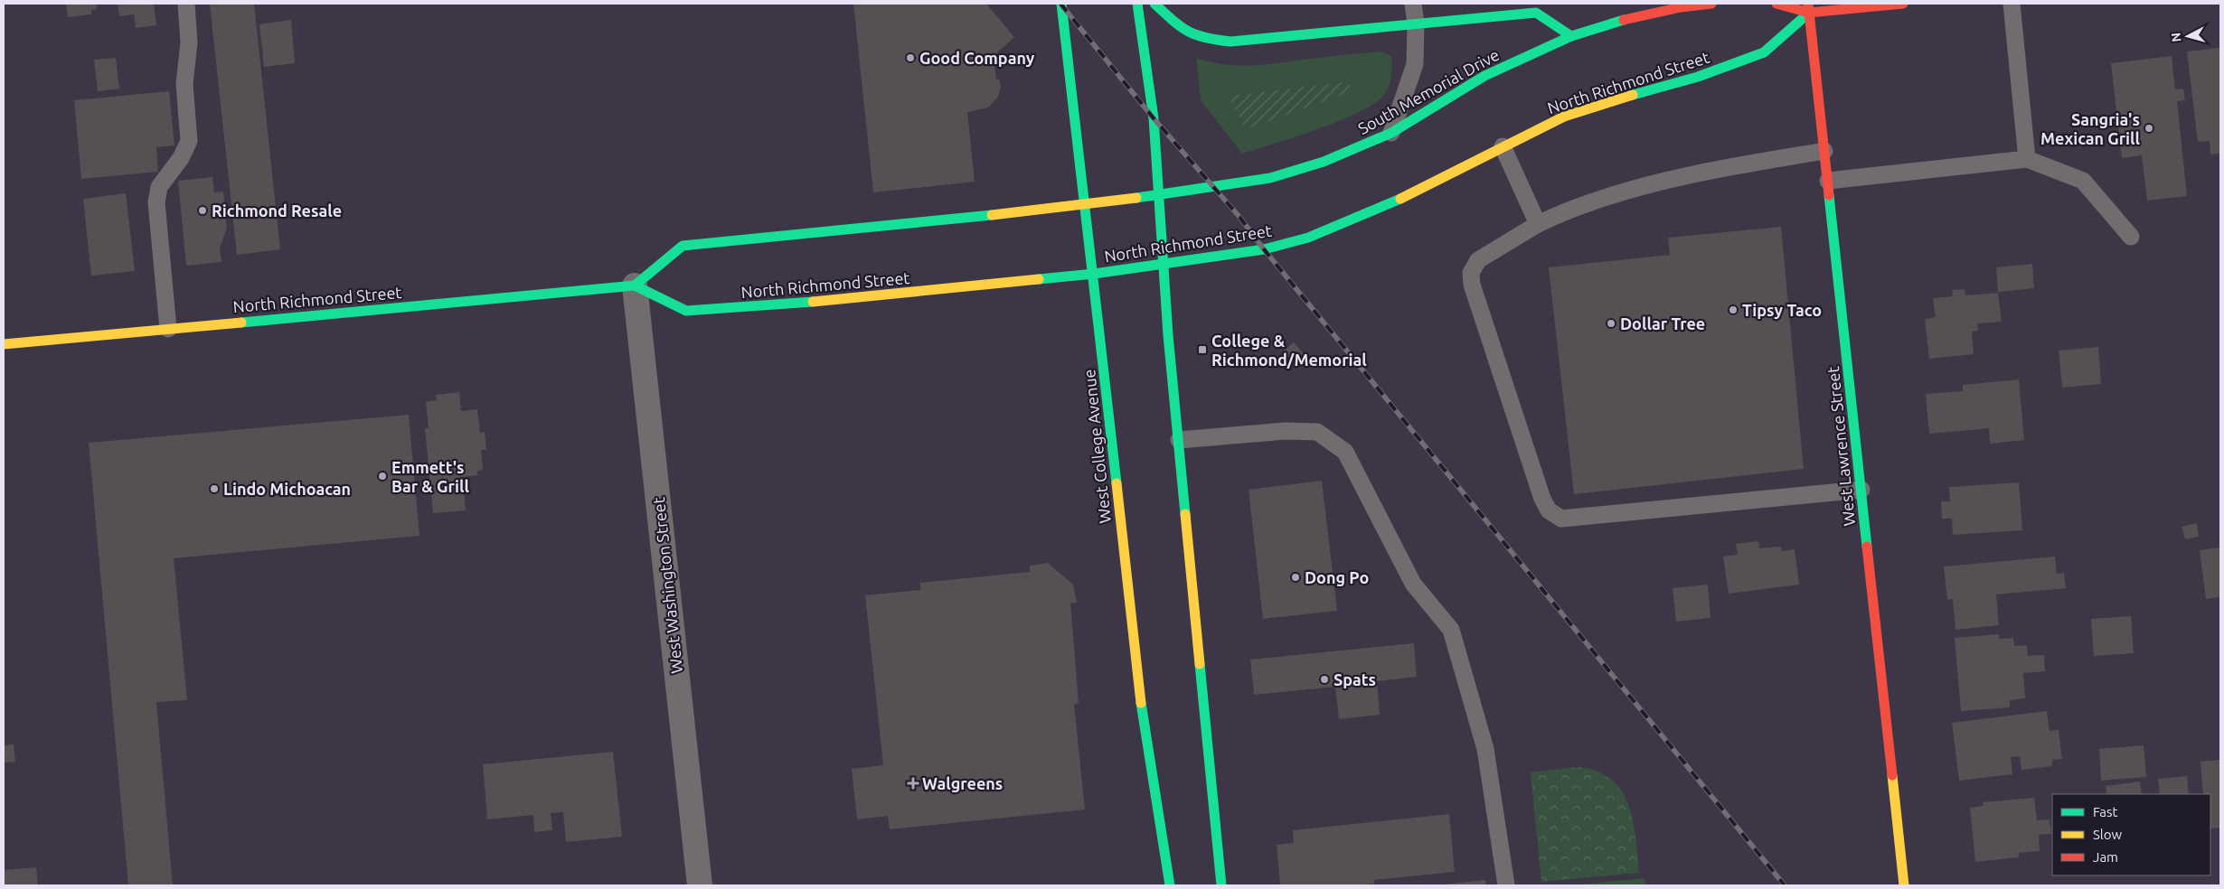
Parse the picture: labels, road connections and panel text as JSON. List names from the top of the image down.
{
  "streets": {
    "main road": [
      "North Richmond Street",
      "South Memorial Drive",
      "West College Avenue",
      "West Lawrence Street"
    ],
    "street": ["West Washington Street"]
  },
  "crossings": [
    ["North Richmond Street", "West College Avenue"],
    ["North Richmond Street", "West Lawrence Street"],
    ["North Richmond Street", "West Washington Street"],
    ["South Memorial Drive", "West College Avenue"]
  ],
  "places": {
    "other": [
      "Good Company",
      "Sangria's Mexican Grill",
      "Richmond Resale",
      "Tipsy Taco",
      "Dollar Tree",
      "Emmett's Bar & Grill",
      "Lindo Michoacan",
      "Dong Po",
      "Spats"
    ],
    "transit": ["College & Richmond/Memorial"],
    "health": ["Walgreens"]
  },
  "legend": ["Fast", "Slow", "Jam"],
  "north": "left"
}
